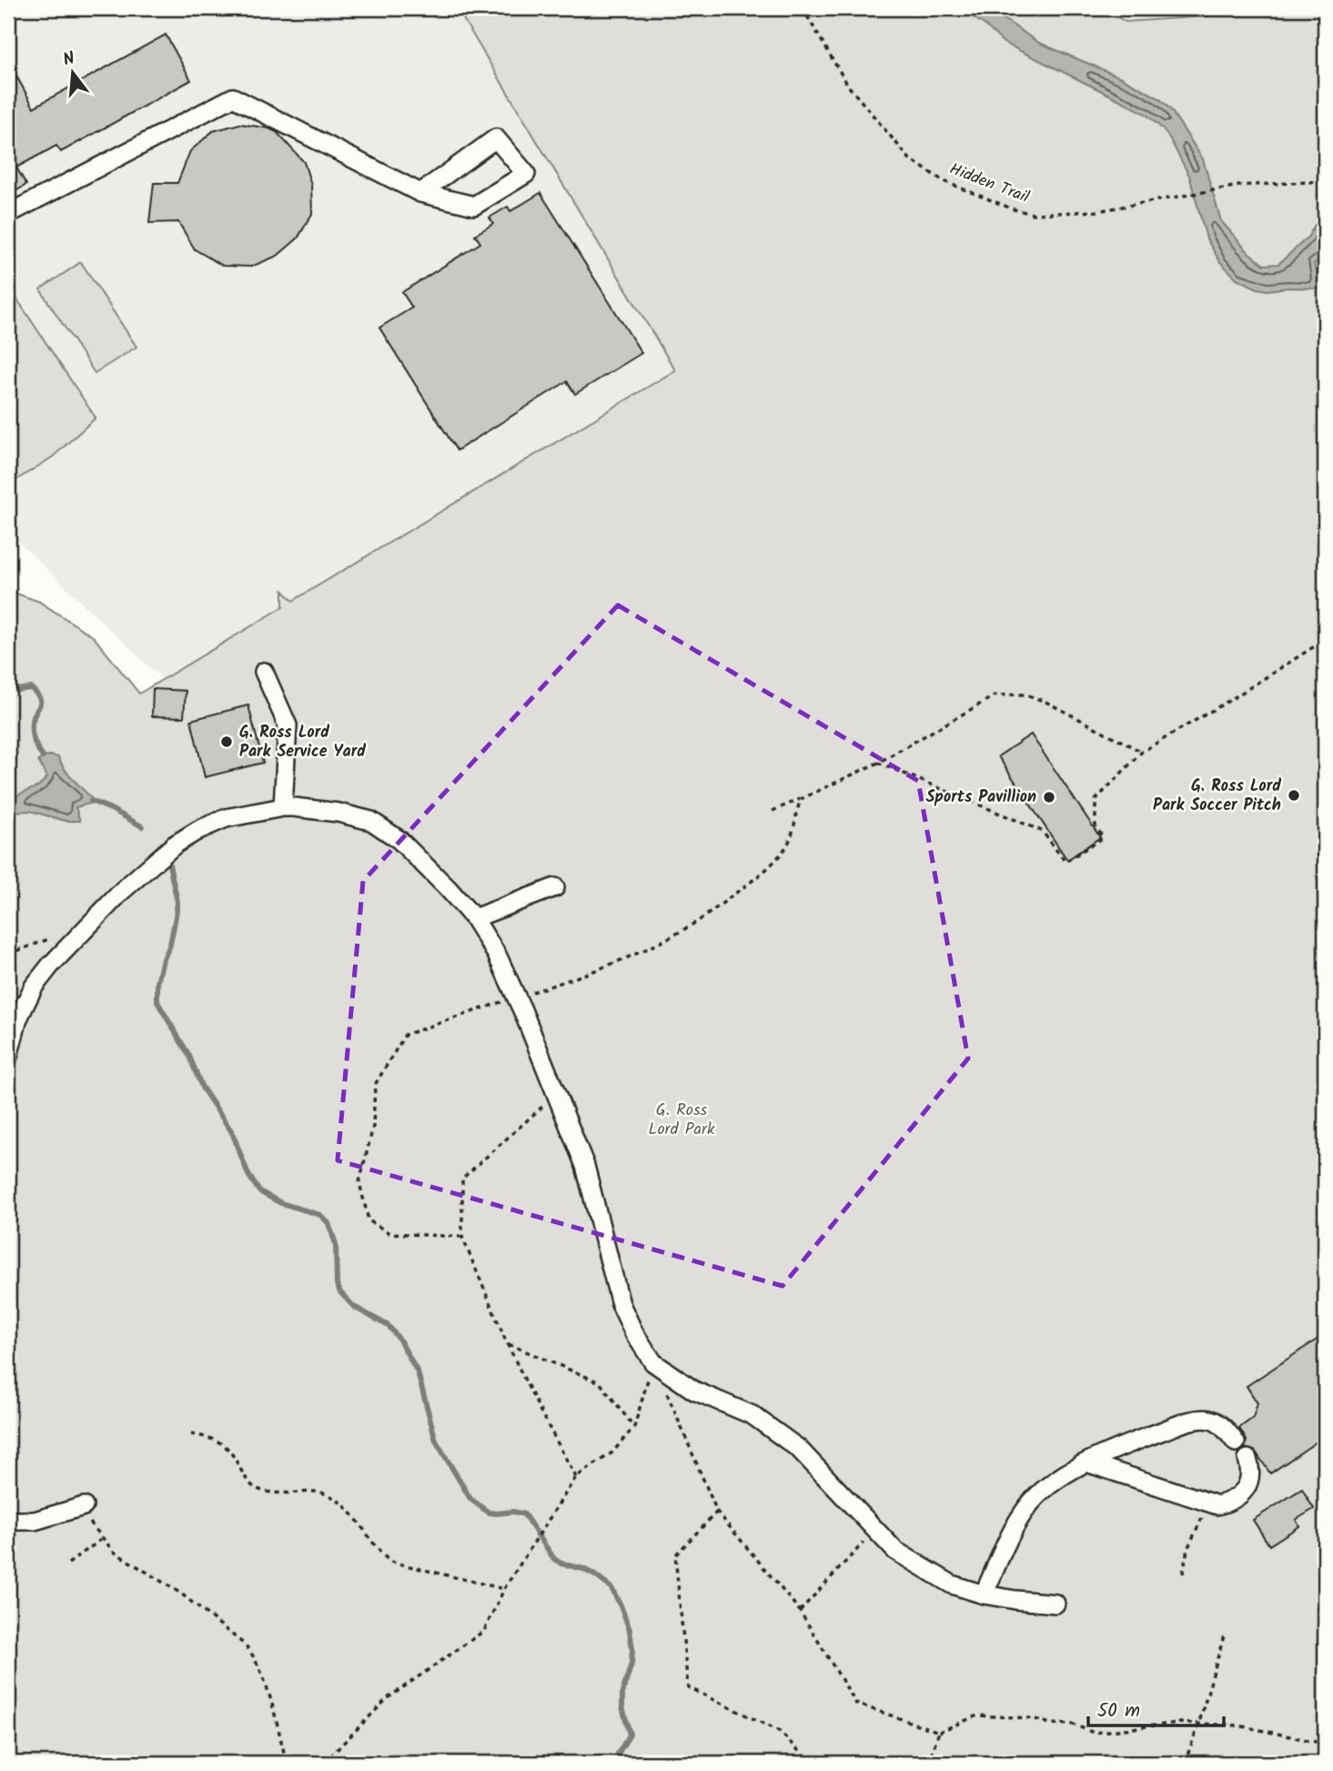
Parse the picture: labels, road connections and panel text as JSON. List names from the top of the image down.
{
  "streets": {
    "path": ["Hidden Trail"]
  },
  "parks": ["G. Ross Lord Park"],
  "places": ["G. Ross Lord Park Service Yard", "G. Ross Lord Park Soccer Pitch", "Sports Pavillion"],
  "scale_bar": "50 m",
  "north": "top"
}
